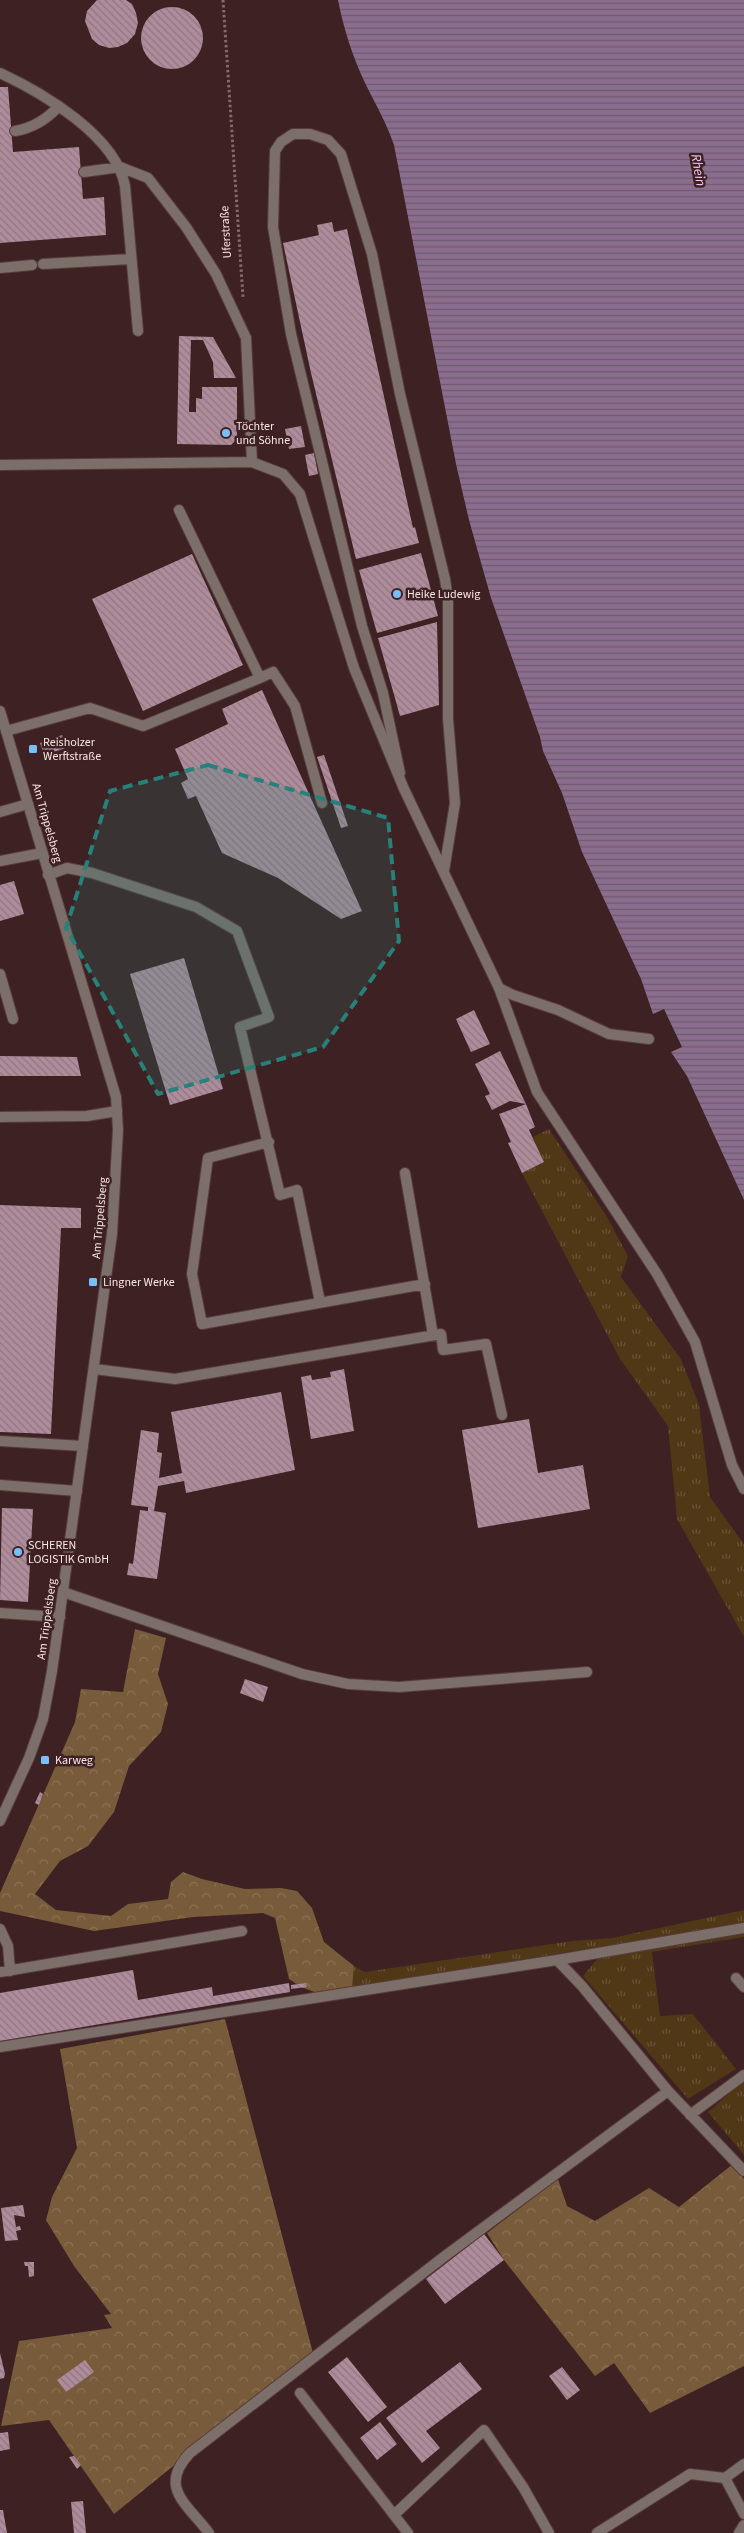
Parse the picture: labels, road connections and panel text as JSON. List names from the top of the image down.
{
  "streets": {
    "street": ["Am Trippelsberg"],
    "path": ["Uferstraße"]
  },
  "water": ["Rhein"],
  "places": {
    "other": ["Töchter und Söhne", "Heike Ludewig", "SCHEREN LOGISTIK GmbH"],
    "transit": ["Reisholzer Werftstraße", "Lingner Werke", "Karweg"]
  }
}
